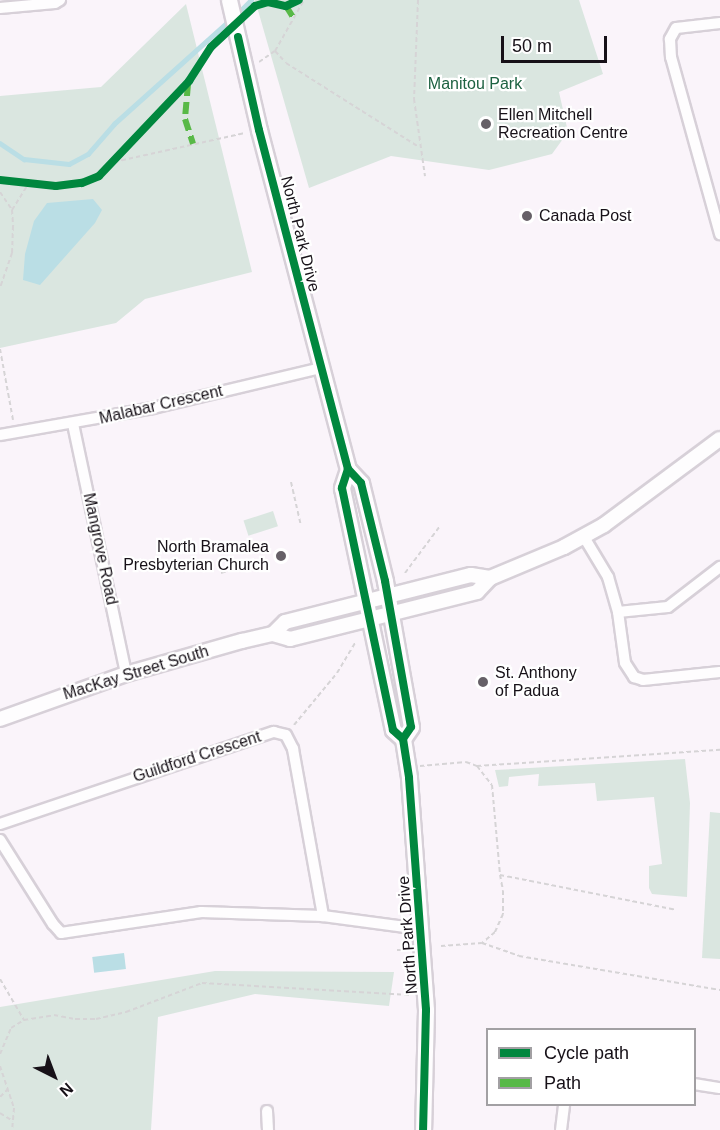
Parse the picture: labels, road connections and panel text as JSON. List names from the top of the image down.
{
  "streets": {
    "main road": ["North Park Drive"],
    "street": [
      "Malabar Crescent",
      "Mangrove Road",
      "MacKay Street South",
      "Guildford Crescent"
    ]
  },
  "crossings": [
    ["North Park Drive", "Malabar Crescent"],
    ["North Park Drive", "MacKay Street South"],
    ["Malabar Crescent", "Mangrove Road"],
    ["Mangrove Road", "MacKay Street South"]
  ],
  "parks": ["Manitou Park"],
  "places": [
    "Ellen Mitchell Recreation Centre",
    "Canada Post",
    "North Bramalea Presbyterian Church",
    "St. Anthony of Padua"
  ],
  "legend": ["Cycle path", "Path"],
  "scale_bar": "50 m",
  "north": "bottom right"
}
